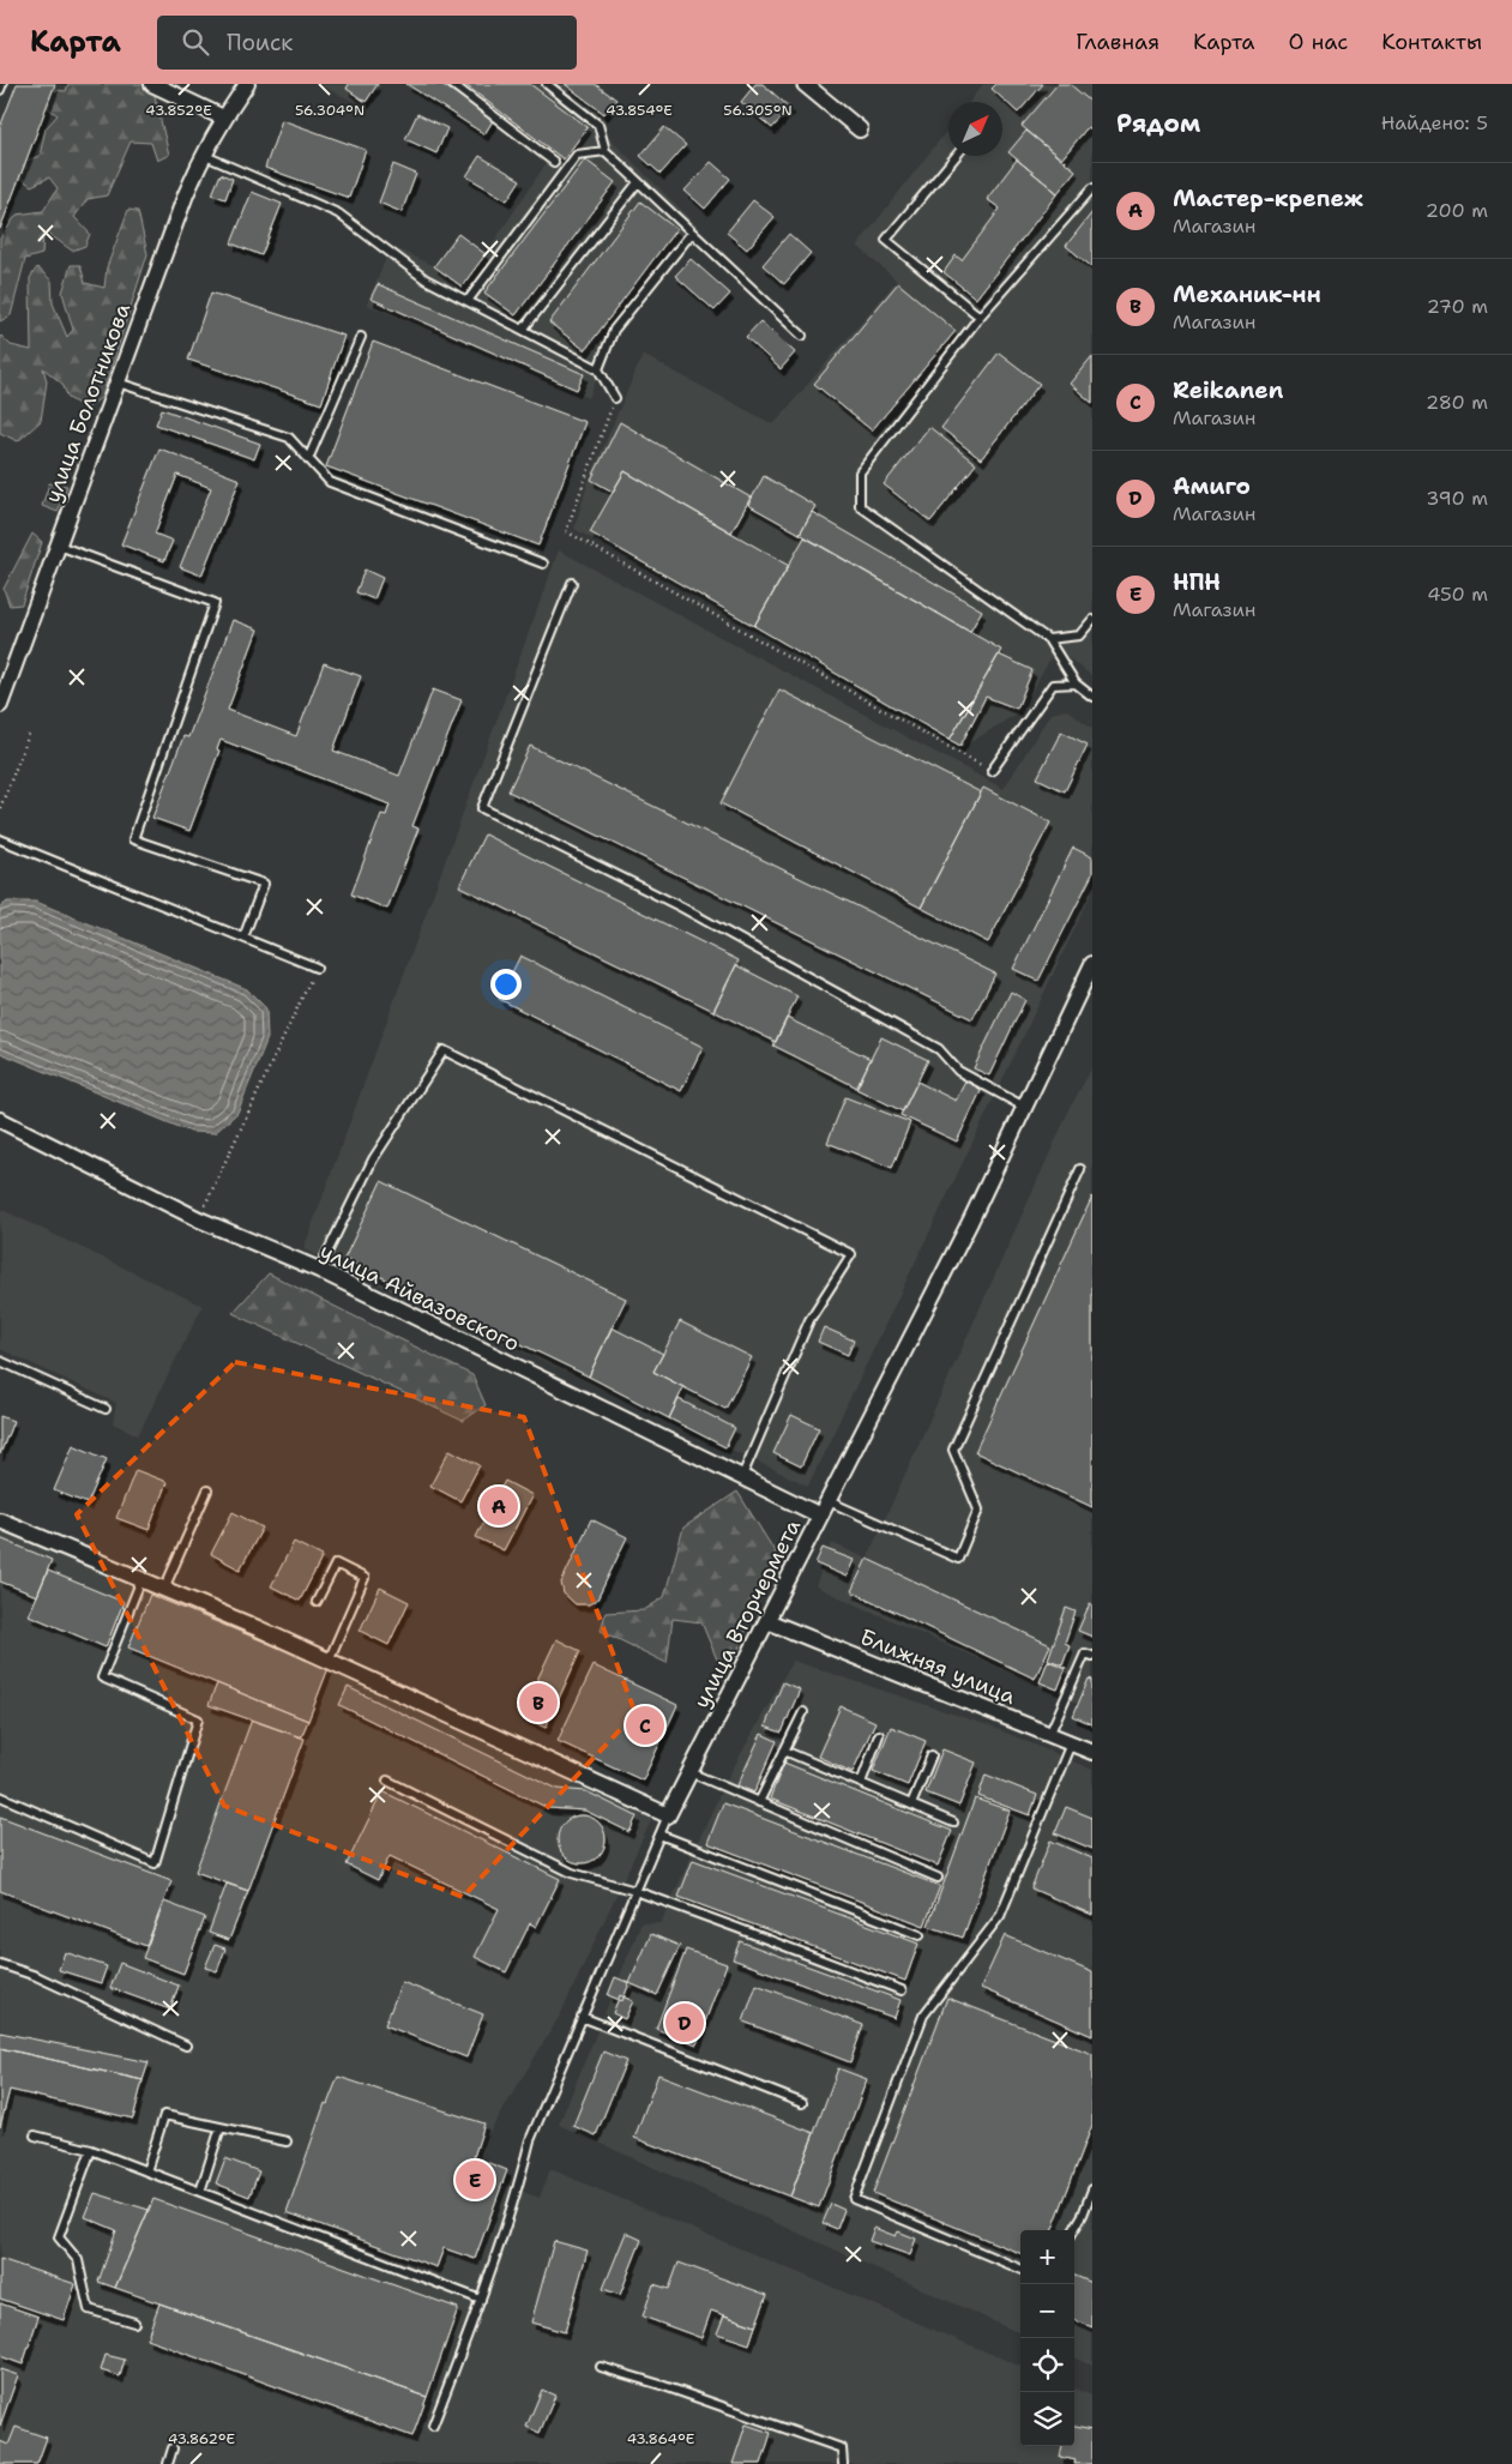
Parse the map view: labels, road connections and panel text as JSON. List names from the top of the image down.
{
  "streets": {
    "street": [
      "улица Болотникова",
      "улица Айвазовского",
      "улица Вторчермета",
      "Ближняя улица"
    ]
  },
  "crossings": [
    ["улица Айвазовского", "улица Вторчермета"],
    ["улица Вторчермета", "Ближняя улица"]
  ],
  "north": "top right",
  "page": {
    "header": "Карта",
    "search": "Поиск",
    "nav": [
      "Главная",
      "Карта",
      "О нас",
      "Контакты"
    ],
    "heading": ["Рядом", "Найдено: 5"],
    "list": [
      {
        "mark": "A",
        "name": "Мастер-крепеж",
        "note": "Магазин",
        "value": "200 m"
      },
      {
        "mark": "B",
        "name": "Механик-нн",
        "note": "Магазин",
        "value": "270 m"
      },
      {
        "mark": "C",
        "name": "Reikanen",
        "note": "Магазин",
        "value": "280 m"
      },
      {
        "mark": "D",
        "name": "Амиго",
        "note": "Магазин",
        "value": "390 m"
      },
      {
        "mark": "E",
        "name": "НПН",
        "note": "Магазин",
        "value": "450 m"
      }
    ],
    "pins": [
      "A",
      "B",
      "C",
      "D",
      "E"
    ],
    "map_buttons": ["+", "−"]
  },
  "coordinates": [
    "56.304°N",
    "56.305°N",
    "43.852°E",
    "43.854°E",
    "43.862°E",
    "43.864°E"
  ]
}
